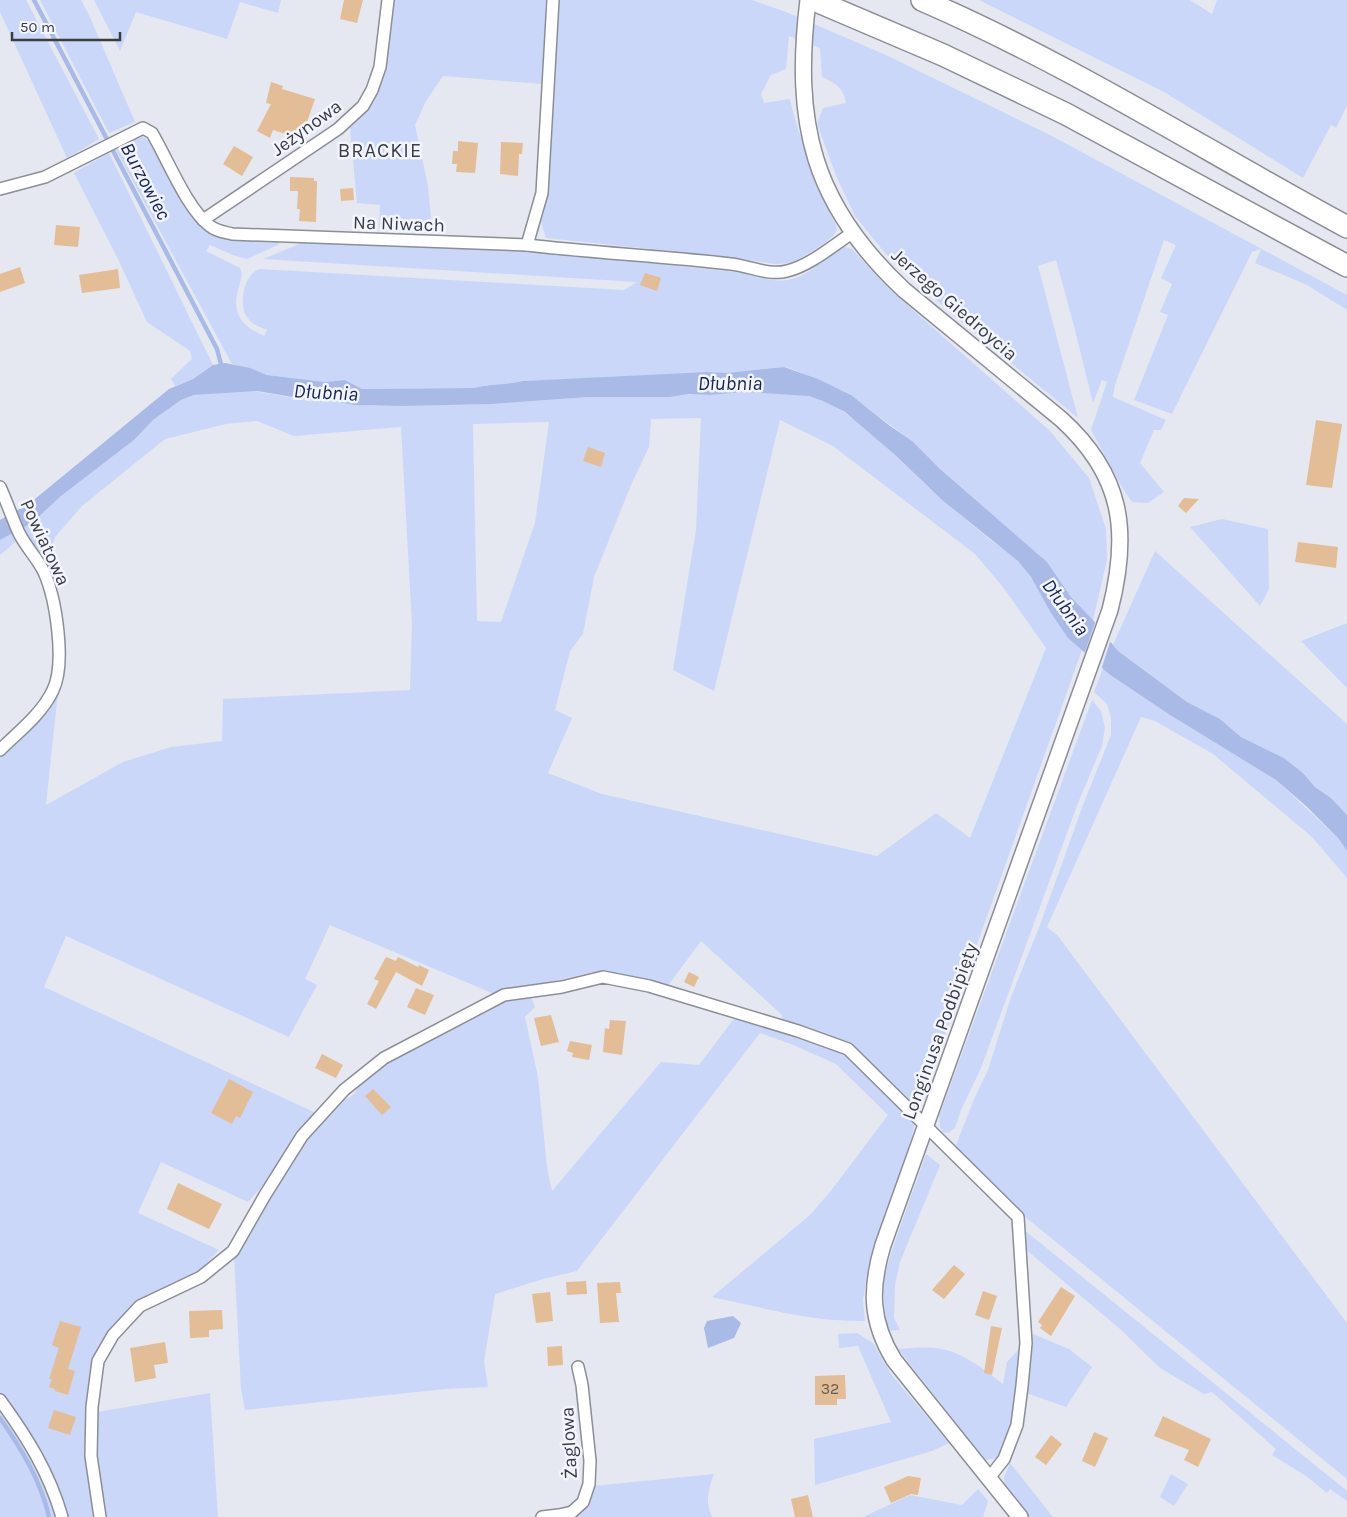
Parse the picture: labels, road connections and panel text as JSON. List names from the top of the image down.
{
  "streets": {
    "street": [
      "Jeżynowa",
      "Na Niwach",
      "Jerzego Giedroycia",
      "Powiatowa",
      "Longinusa Podbipięty",
      "Żaglowa"
    ]
  },
  "crossings": [
    ["Jeżynowa", "Na Niwach"],
    ["Na Niwach", "Jerzego Giedroycia"],
    ["Jerzego Giedroycia", "Longinusa Podbipięty"]
  ],
  "districts": ["BRACKIE"],
  "water": ["Burzowiec", "Dłubnia"],
  "house_numbers": ["32"],
  "scale_bar": "50 m"
}
